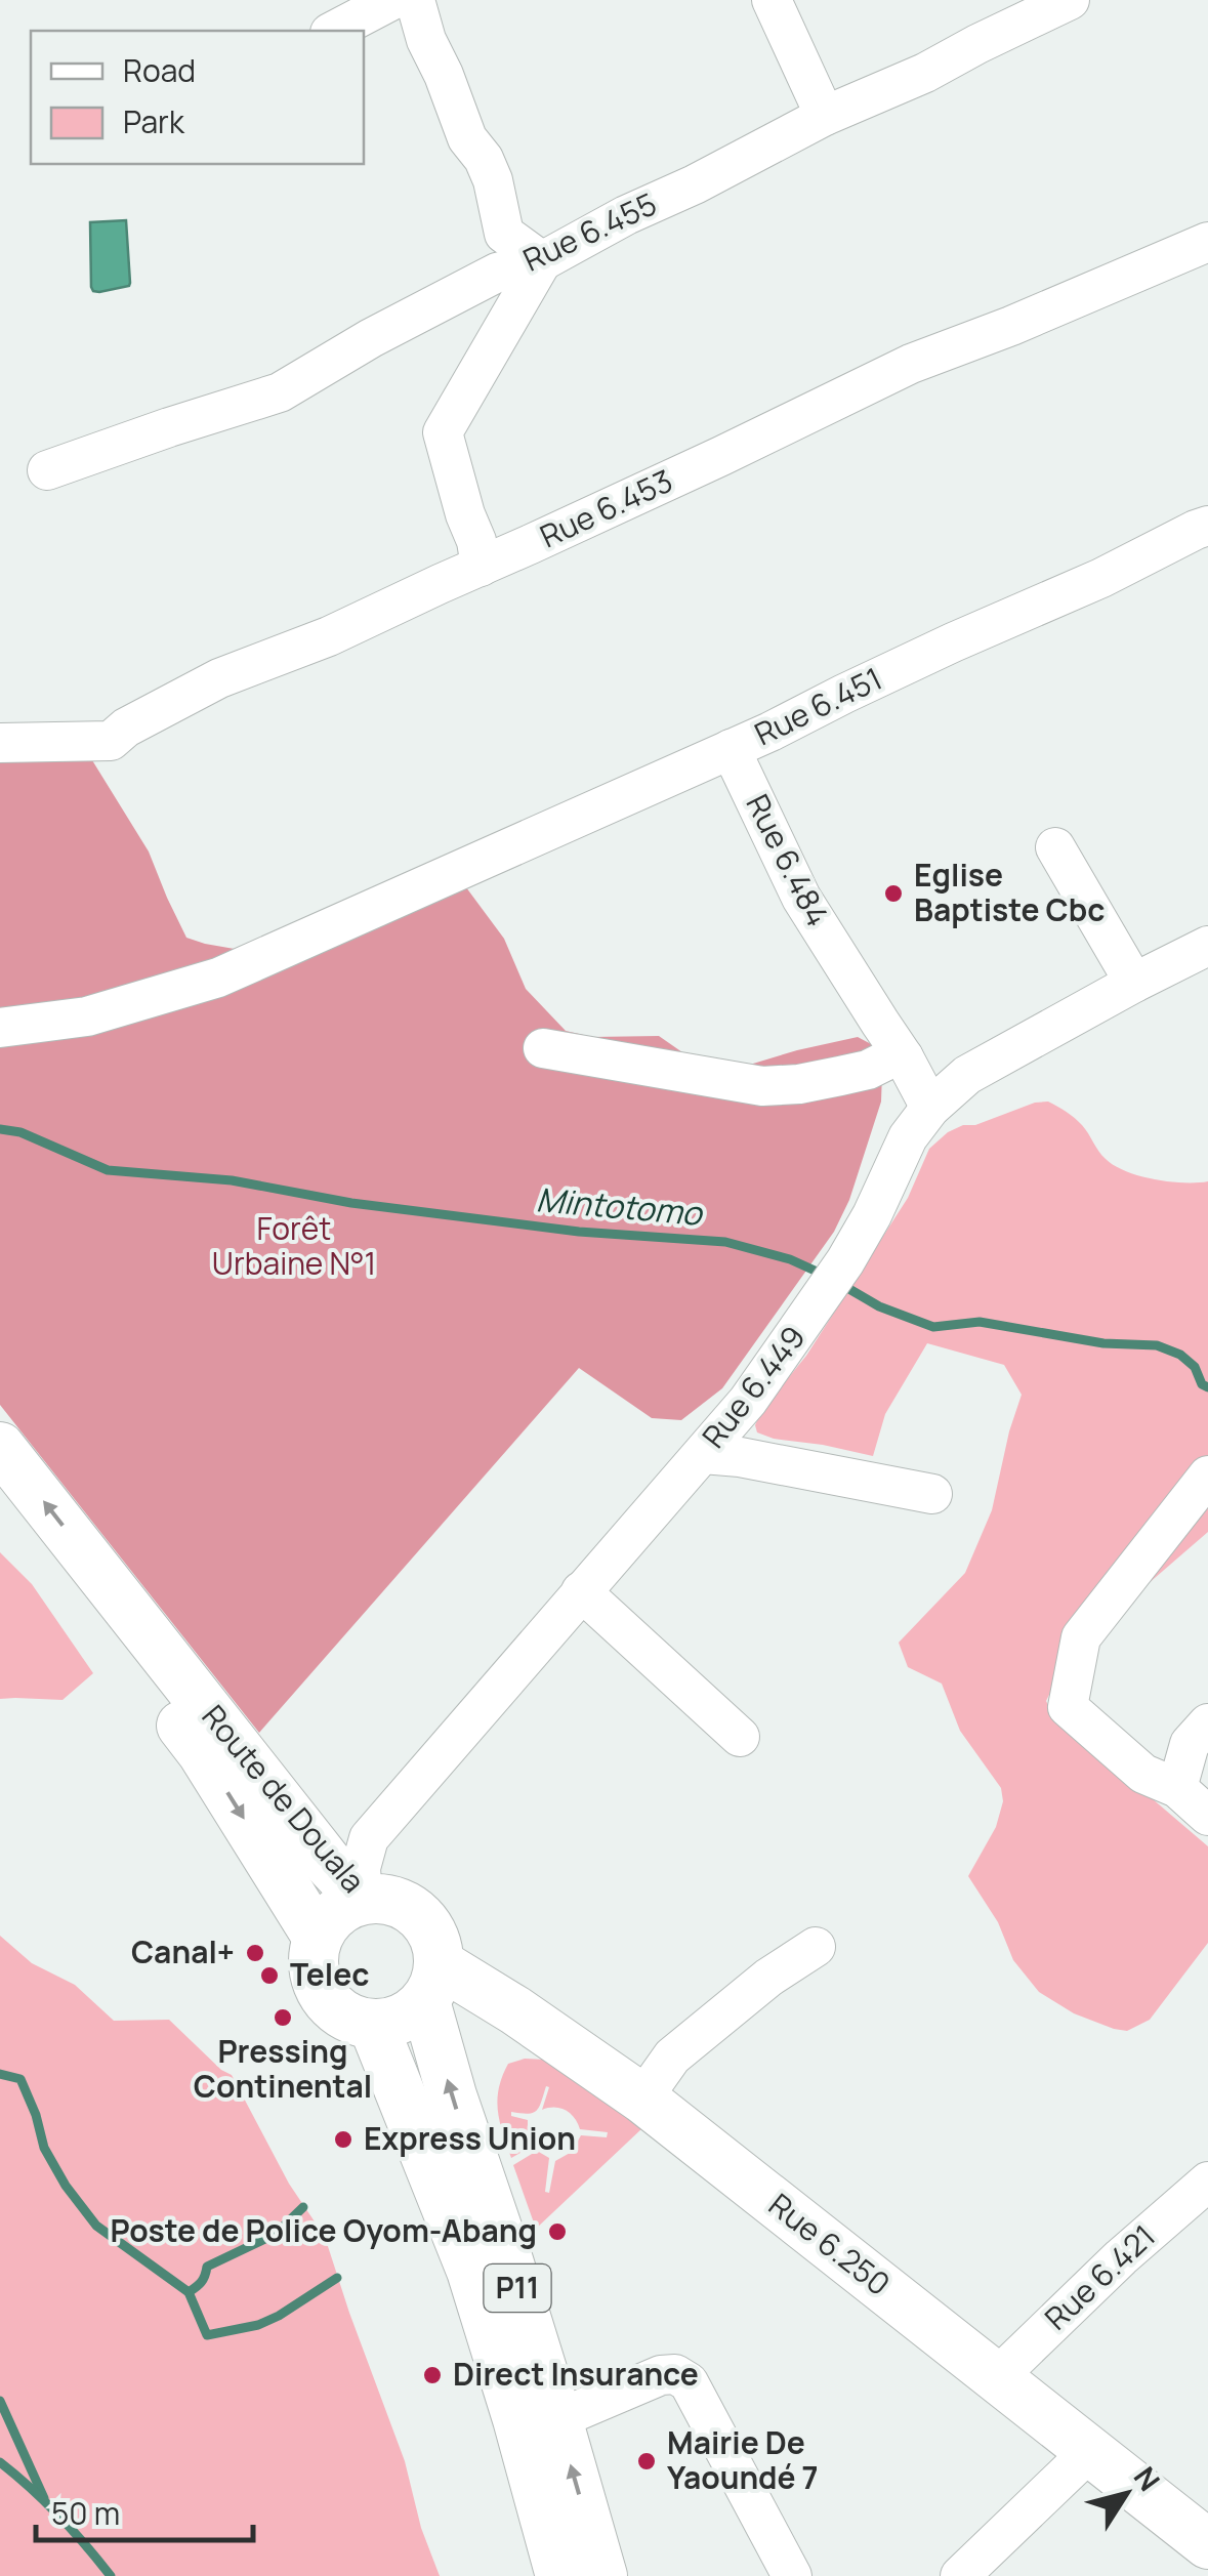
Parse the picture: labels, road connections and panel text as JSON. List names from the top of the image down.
{
  "streets": {
    "main road": ["Route de Douala", "Rue 6.250", "P11"],
    "street": [
      "Rue 6.455",
      "Rue 6.453",
      "Rue 6.451",
      "Rue 6.484",
      "Rue 6.449",
      "Rue 6.421"
    ]
  },
  "crossings": [
    ["Rue 6.451", "Rue 6.484"],
    ["Rue 6.484", "Rue 6.449"],
    ["Rue 6.449", "Route de Douala"],
    ["Rue 6.449", "Rue 6.250"],
    ["Rue 6.449", "P11"],
    ["Route de Douala", "Rue 6.250"],
    ["Route de Douala", "P11"],
    ["Rue 6.250", "Rue 6.421"],
    ["Rue 6.250", "P11"]
  ],
  "water": ["Mintotomo"],
  "parks": ["Forêt Urbaine N°1"],
  "places": [
    "Eglise Baptiste Cbc",
    "Canal+",
    "Telec",
    "Pressing Continental",
    "Express Union",
    "Poste de Police Oyom-Abang",
    "Direct Insurance",
    "Mairie De Yaoundé 7"
  ],
  "legend": ["Road", "Park"],
  "scale_bar": "50 m",
  "north": "top right"
}
